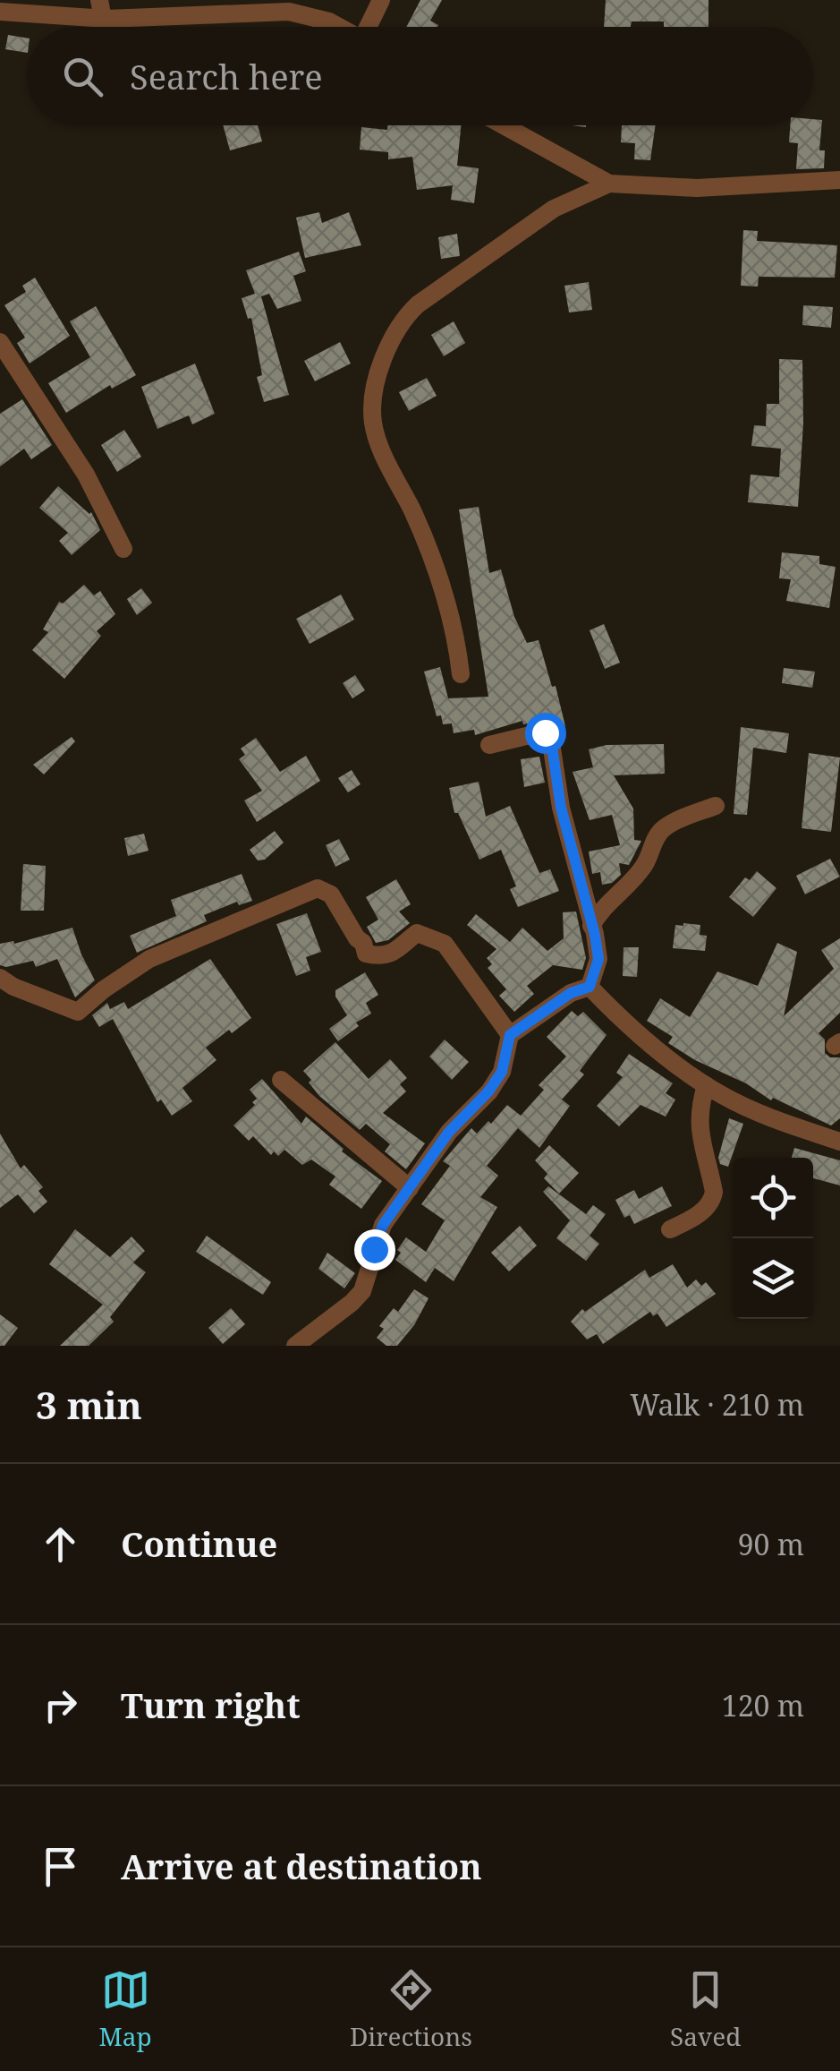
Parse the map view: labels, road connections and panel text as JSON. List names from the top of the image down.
{
  "page": {
    "search": "Search here",
    "heading": ["3 min", "Walk · 210 m"],
    "list": [
      ["Continue", "90 m"],
      ["Turn right", "120 m"],
      "Arrive at destination"
    ],
    "nav": ["Map", "Directions", "Saved"]
  }
}
